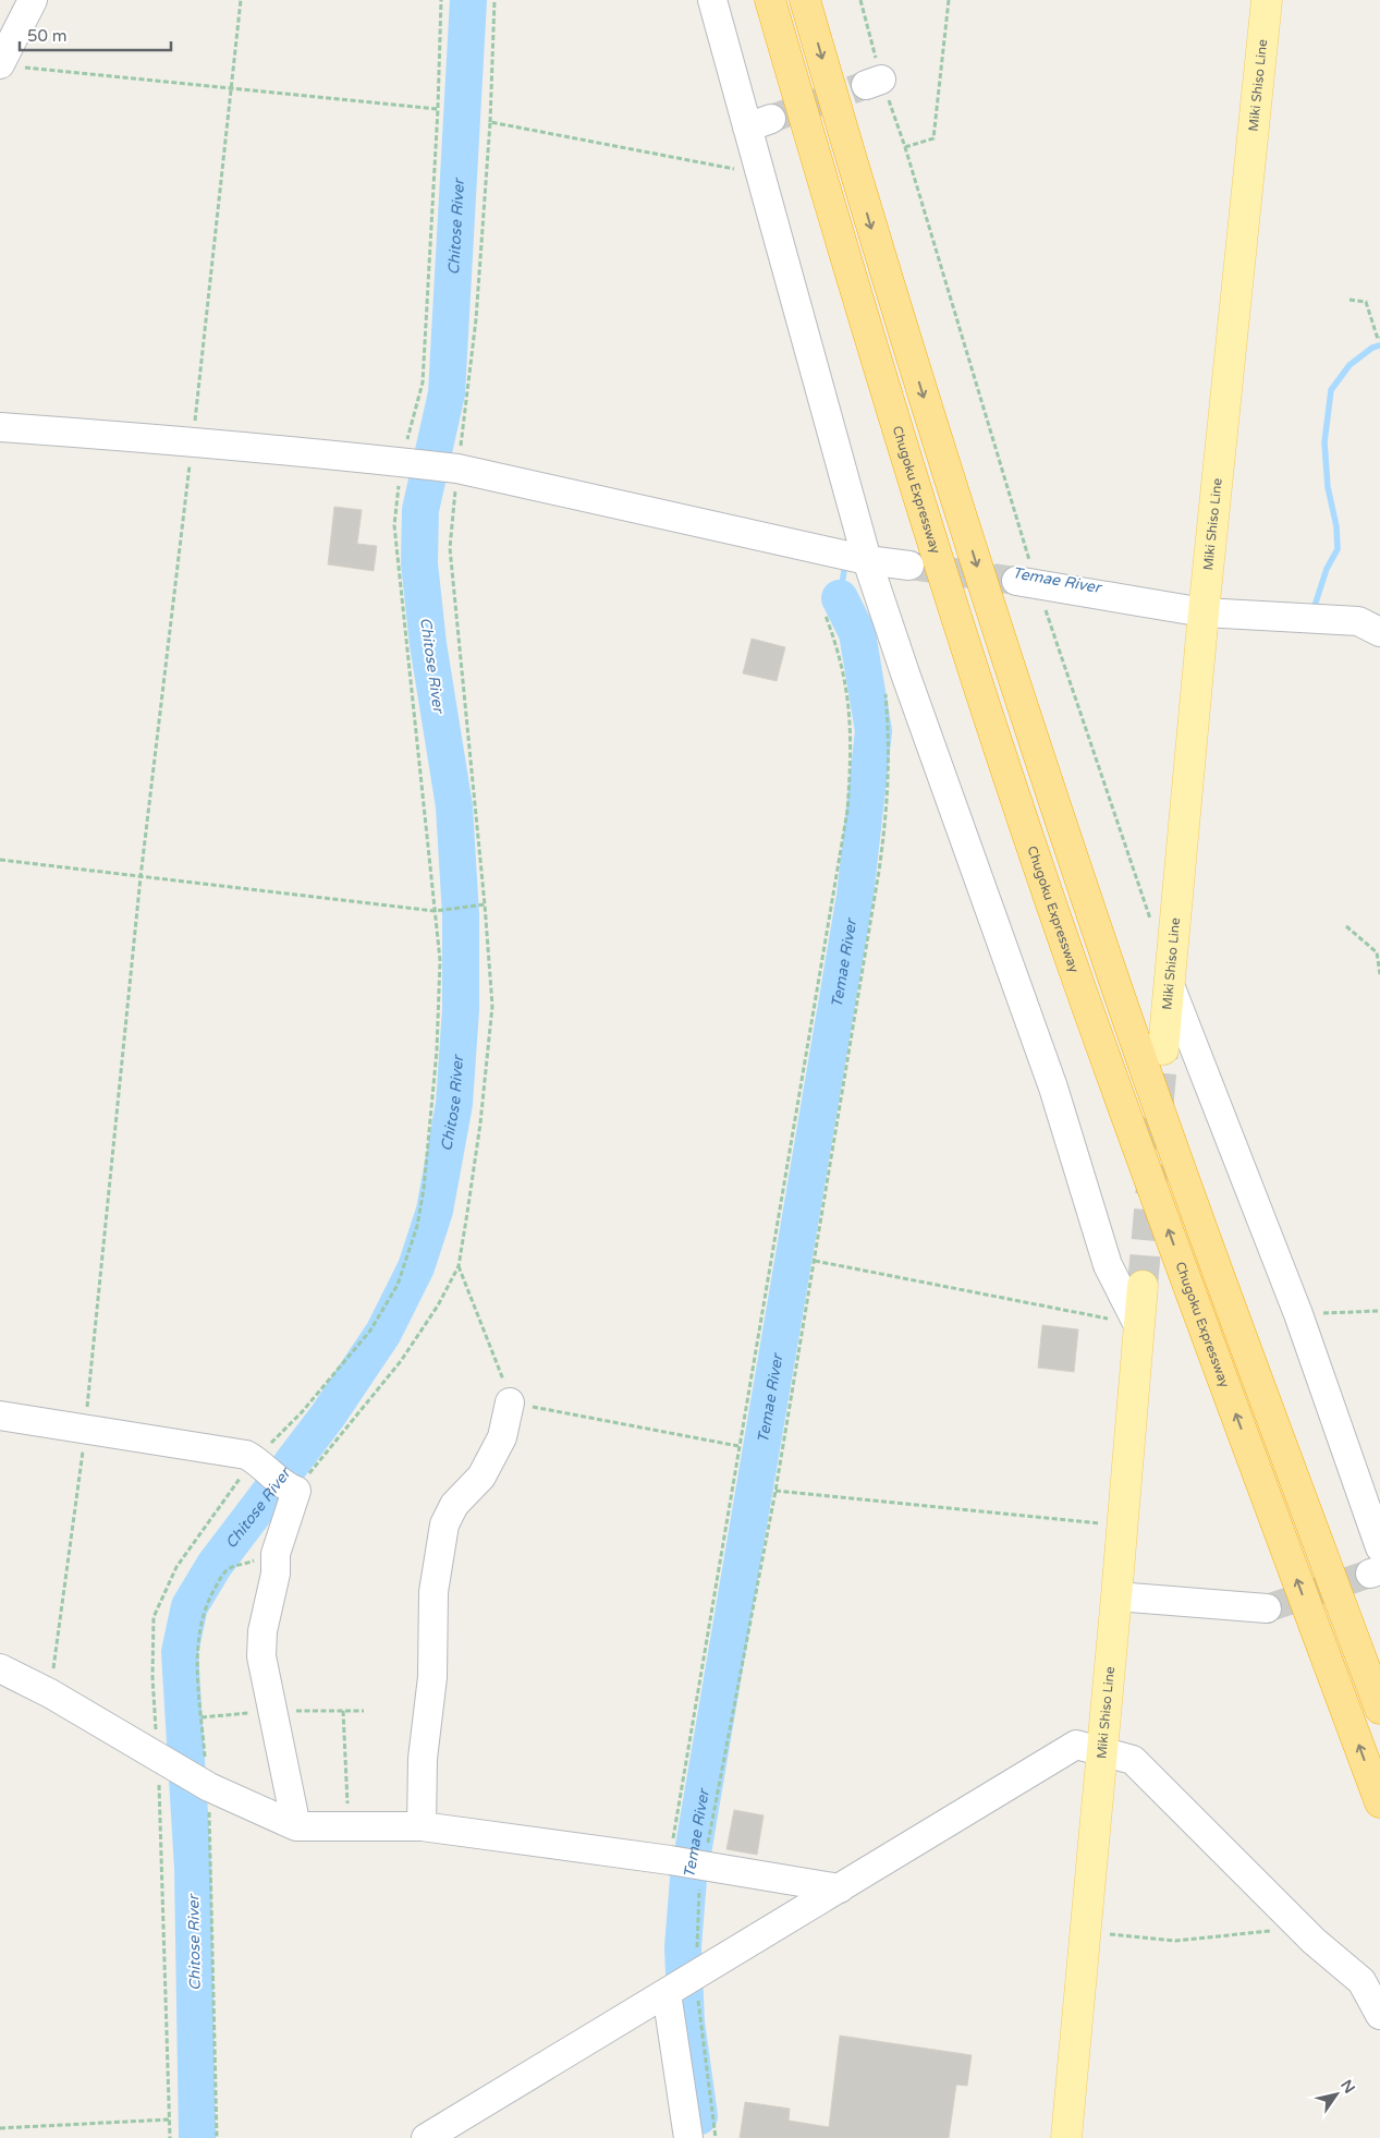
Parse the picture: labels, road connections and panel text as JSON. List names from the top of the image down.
{
  "streets": {
    "highway": ["Chugoku Expressway"],
    "main road": ["Miki Shiso Line"]
  },
  "water": ["Chitose River", "Temae River"],
  "scale_bar": "50 m",
  "north": "top right"
}
